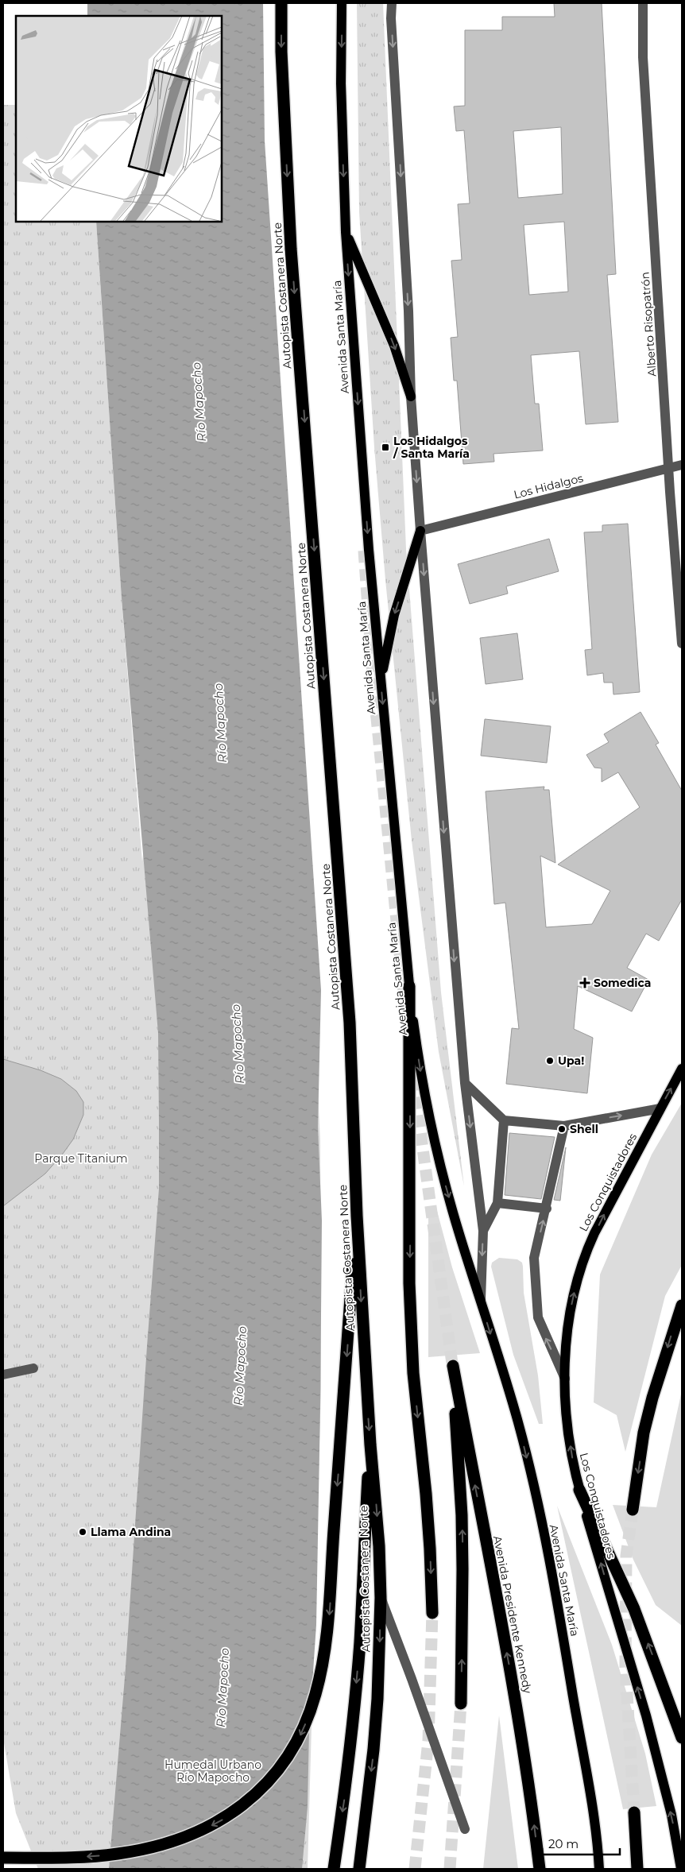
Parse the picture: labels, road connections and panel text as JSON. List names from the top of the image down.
{
  "streets": {
    "highway": ["Autopista Costanera Norte", "Avenida Presidente Kennedy"],
    "main road": ["Avenida Santa María", "Los Conquistadores"],
    "street": ["Alberto Risopatrón", "Los Hidalgos"]
  },
  "crossings": [
    ["Alberto Risopatrón", "Los Hidalgos"],
    ["Avenida Santa María", "Los Hidalgos"]
  ],
  "one_way": ["Avenida Santa María", "Los Conquistadores"],
  "water": ["Río Mapocho"],
  "parks": ["Parque Titanium", "Humedal Urbano Río Mapocho"],
  "places": {
    "transit": ["Los Hidalgos / Santa María"],
    "health": ["Somedica"],
    "other": ["Upa!", "Shell", "Llama Andina"]
  },
  "scale_bar": "20 m"
}
